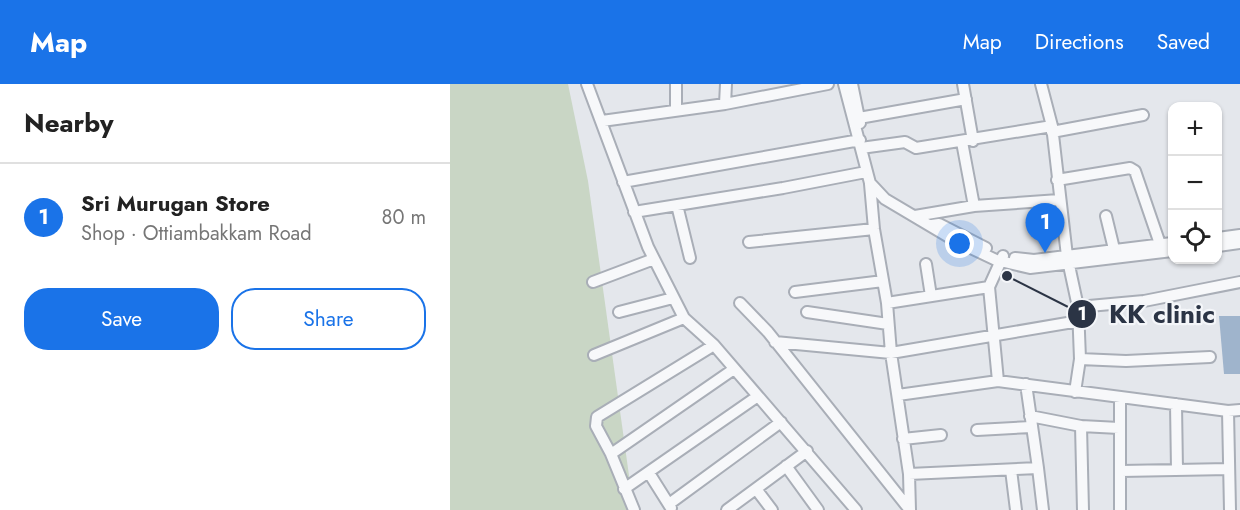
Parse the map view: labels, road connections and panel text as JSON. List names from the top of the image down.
{
  "places": ["KK clinic"],
  "page": {
    "header": "Map",
    "nav": ["Map", "Directions", "Saved"],
    "heading": "Nearby",
    "map_buttons": ["+", "−"],
    "list": [
      {
        "mark": "1",
        "name": "Sri Murugan Store",
        "note": "Shop · Ottiambakkam Road",
        "value": "80 m"
      }
    ],
    "pins": "1",
    "buttons": ["Save", "Share"]
  }
}
